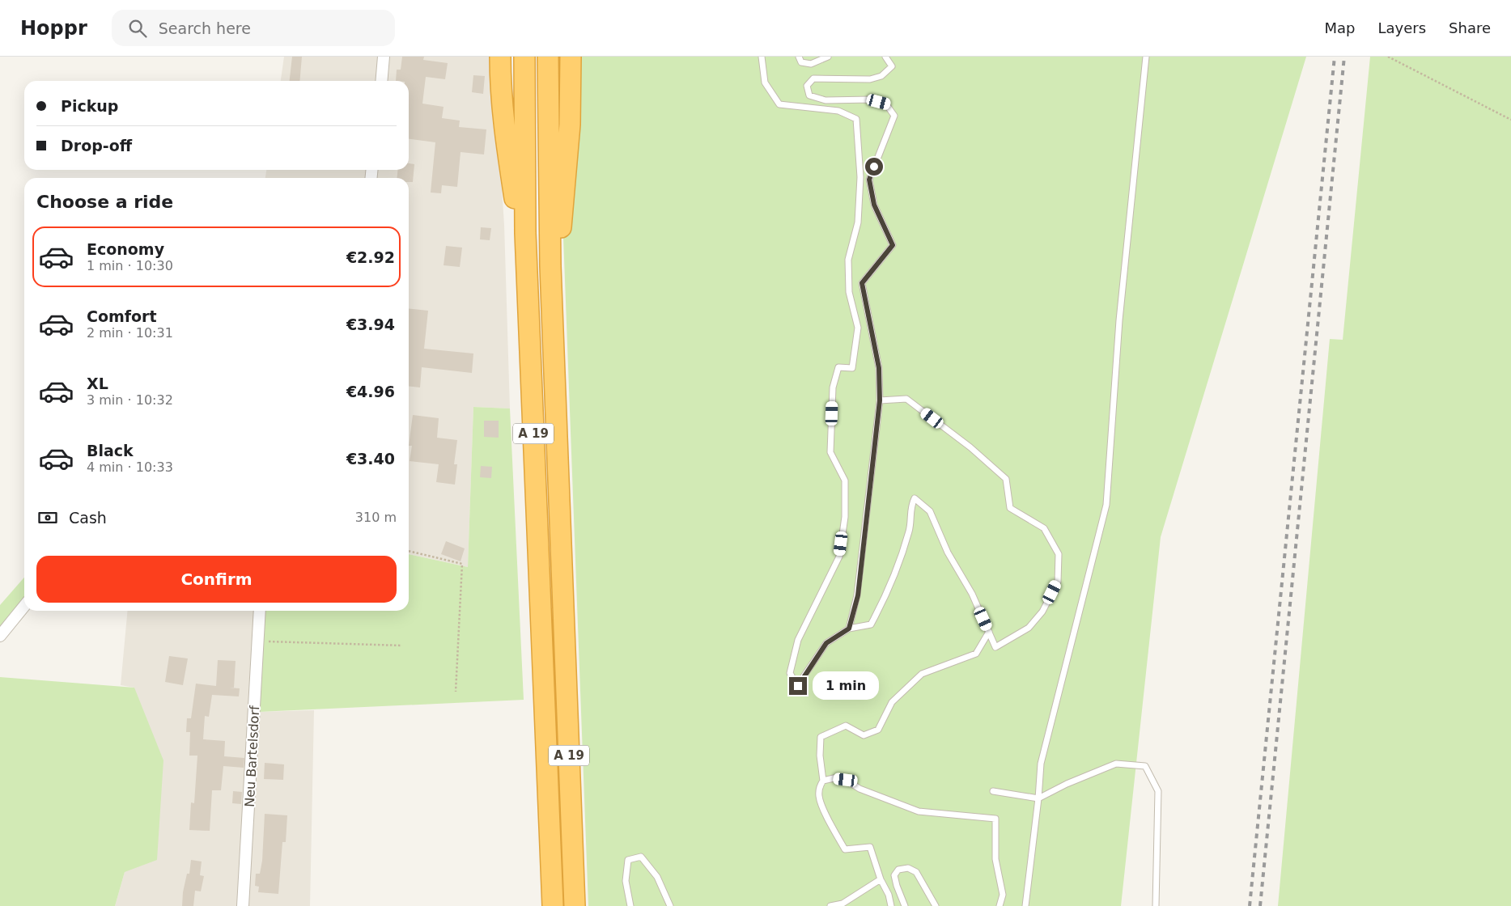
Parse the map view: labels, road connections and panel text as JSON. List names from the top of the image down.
{
  "streets": {
    "highway": ["A 19"],
    "street": ["Neu Bartelsdorf"]
  },
  "page": {
    "header": "Hoppr",
    "search": "Search here",
    "nav": ["Map", "Layers", "Share"],
    "banner": ["Pickup", "Drop-off"],
    "heading": "Choose a ride",
    "list": [
      {
        "name": "Economy",
        "note": "1 min · 10:30",
        "value": "€2.92"
      },
      {
        "name": "Comfort",
        "note": "2 min · 10:31",
        "value": "€3.94"
      },
      {
        "name": "XL",
        "note": "3 min · 10:32",
        "value": "€4.96"
      },
      {
        "name": "Black",
        "note": "4 min · 10:33",
        "value": "€3.40"
      }
    ],
    "pay": ["Cash", "310 m"],
    "buttons": "Confirm",
    "bubble": "1 min"
  }
}
